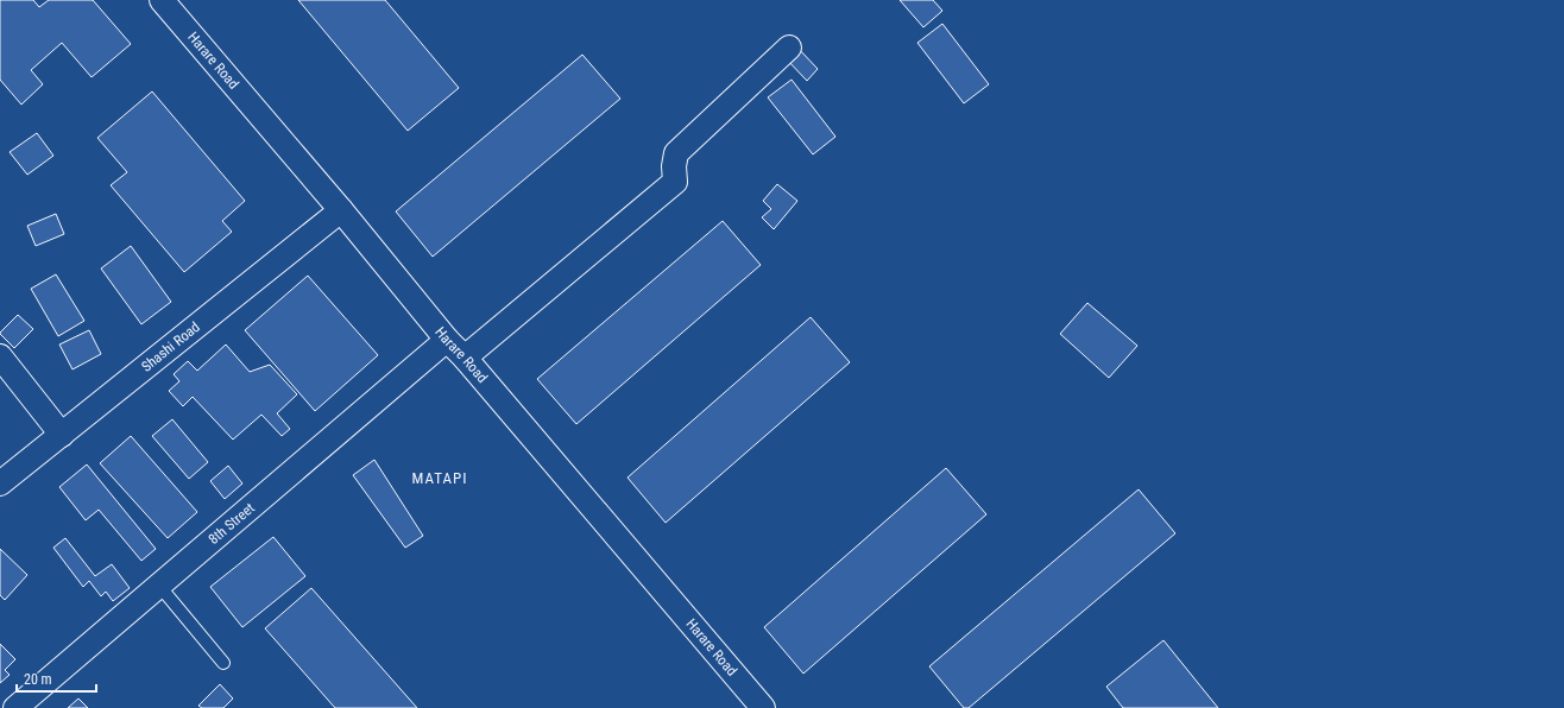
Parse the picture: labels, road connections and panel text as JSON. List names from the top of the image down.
{
  "streets": {
    "street": ["Harare Road", "Shashi Road", "8th Street"]
  },
  "crossings": [
    ["Harare Road", "Shashi Road"],
    ["Harare Road", "8th Street"]
  ],
  "districts": ["MATAPI"],
  "scale_bar": "20 m"
}
